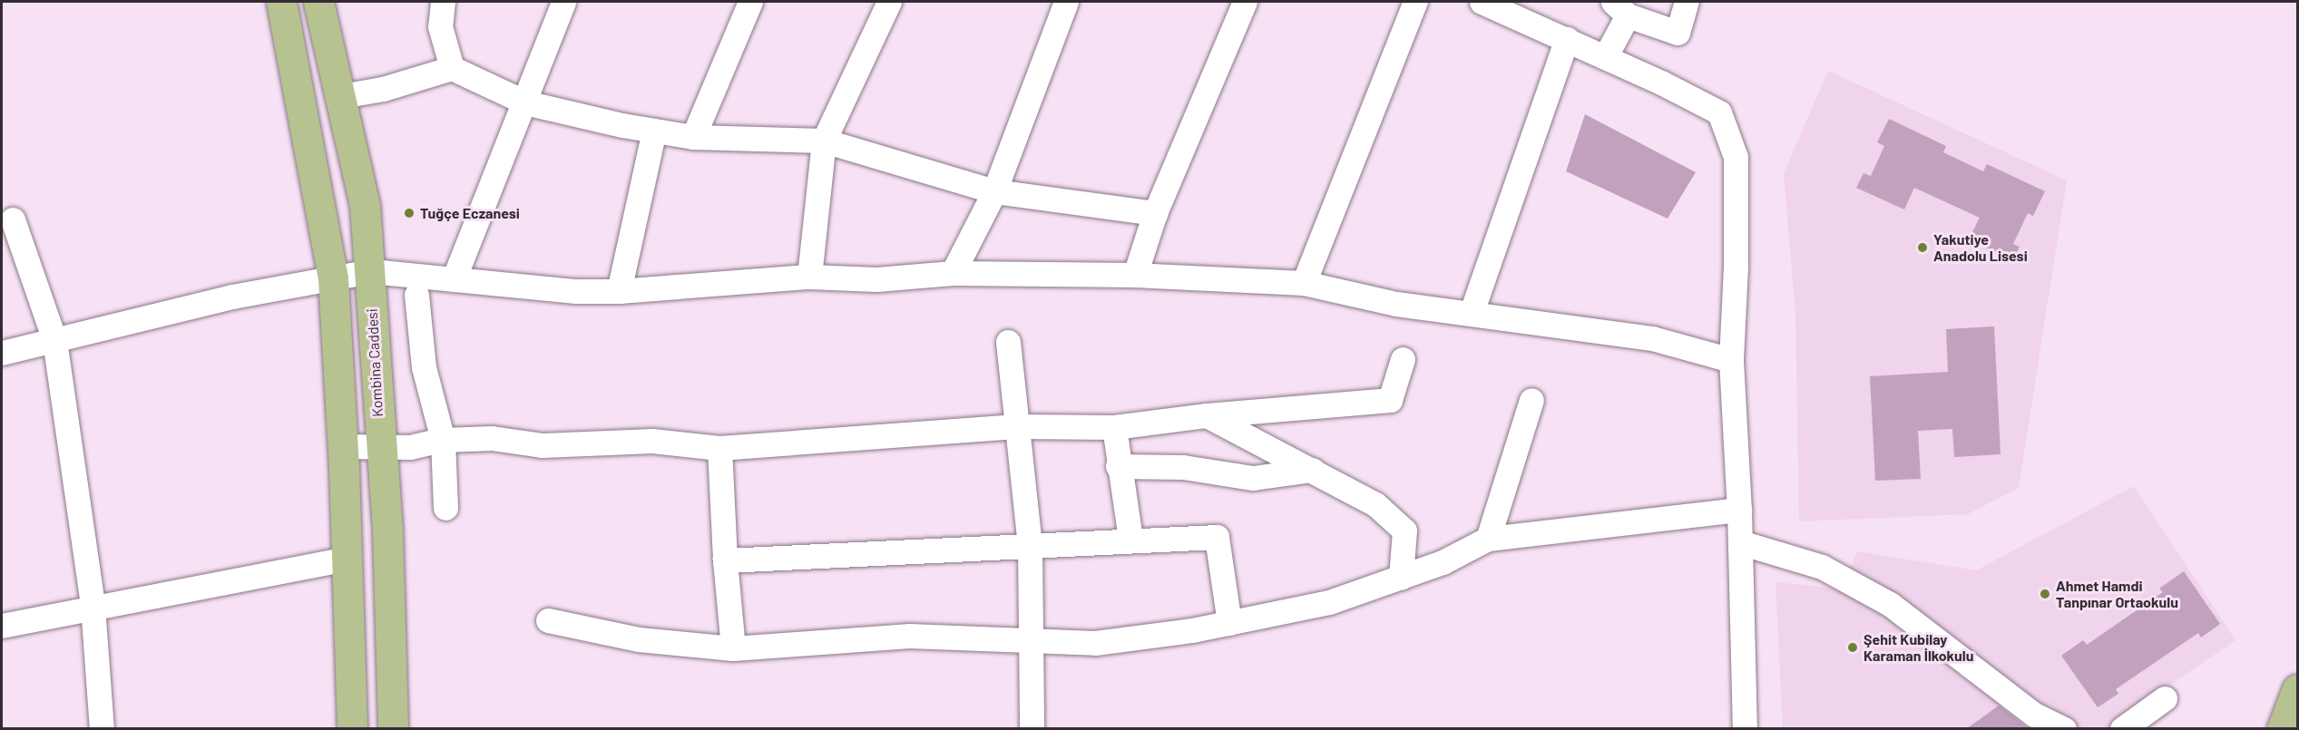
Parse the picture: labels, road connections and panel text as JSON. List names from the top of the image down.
{
  "streets": {
    "main road": ["Kombina Caddesi"]
  },
  "places": [
    "Tuğçe Eczanesi",
    "Yakutiye Anadolu Lisesi",
    "Ahmet Hamdi Tanpınar Ortaokulu",
    "Şehit Kubilay Karaman İlkokulu"
  ]
}
